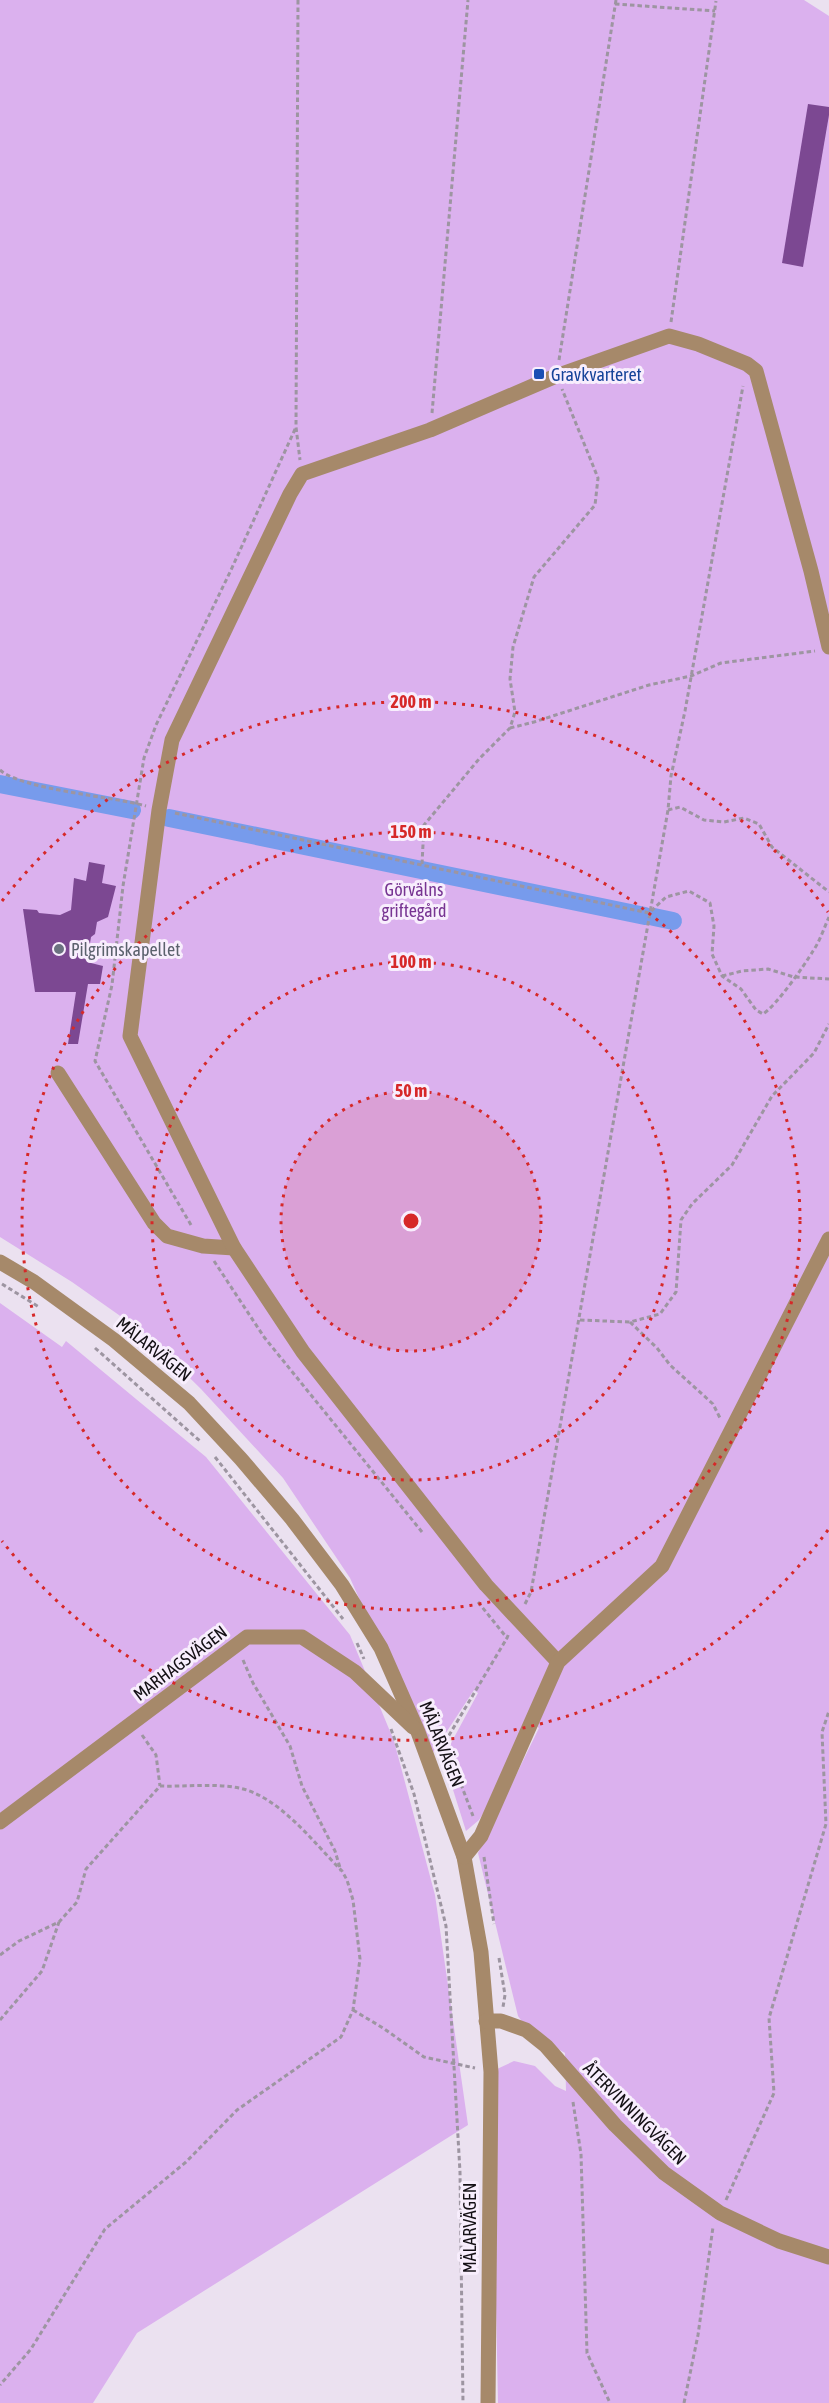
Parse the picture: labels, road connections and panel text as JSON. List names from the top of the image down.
{
  "streets": {
    "street": ["MÄLARVÄGEN", "MARHAGSVÄGEN", "ÅTERVINNINGVÄGEN"]
  },
  "crossings": [
    ["MÄLARVÄGEN", "MARHAGSVÄGEN"],
    ["MÄLARVÄGEN", "ÅTERVINNINGVÄGEN"]
  ],
  "parks": ["Görvälns griftegård"],
  "places": {
    "transit": ["Gravkvarteret"],
    "other": ["Pilgrimskapellet"]
  },
  "rings": [
    "200 m",
    "150 m",
    "100 m",
    "50 m"
  ]
}
